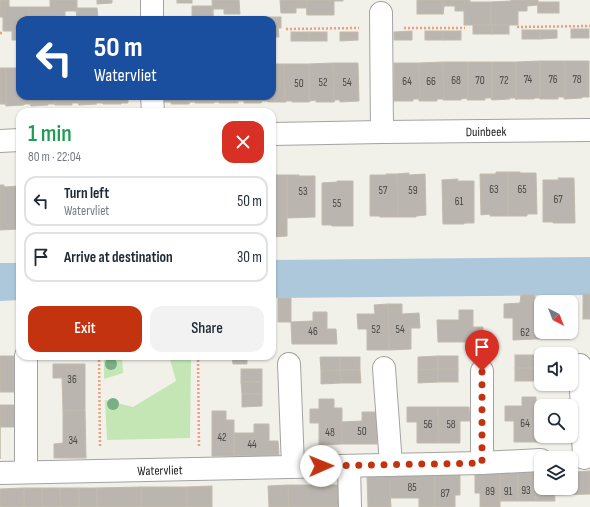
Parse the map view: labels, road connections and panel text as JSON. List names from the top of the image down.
{
  "streets": {
    "street": ["Duinbeek", "Watervliet"]
  },
  "house_numbers": [
    "74",
    "76",
    "78",
    "68",
    "70",
    "72",
    "64",
    "66",
    "52",
    "54",
    "50",
    "63",
    "65",
    "57",
    "59",
    "53",
    "67",
    "61",
    "55",
    "52",
    "54",
    "46",
    "62",
    "36",
    "64",
    "56",
    "58",
    "50",
    "48",
    "42",
    "34",
    "44",
    "85",
    "93",
    "89",
    "91",
    "87"
  ],
  "north": "bottom right",
  "page": {
    "turn": ["50 m", "Watervliet"],
    "heading": ["1 min", "80 m · 22:04"],
    "list": [
      {
        "name": "Turn left",
        "note": "Watervliet",
        "value": "50 m"
      },
      {
        "name": "Arrive at destination",
        "value": "30 m"
      }
    ],
    "buttons": ["Exit", "Share"]
  }
}
